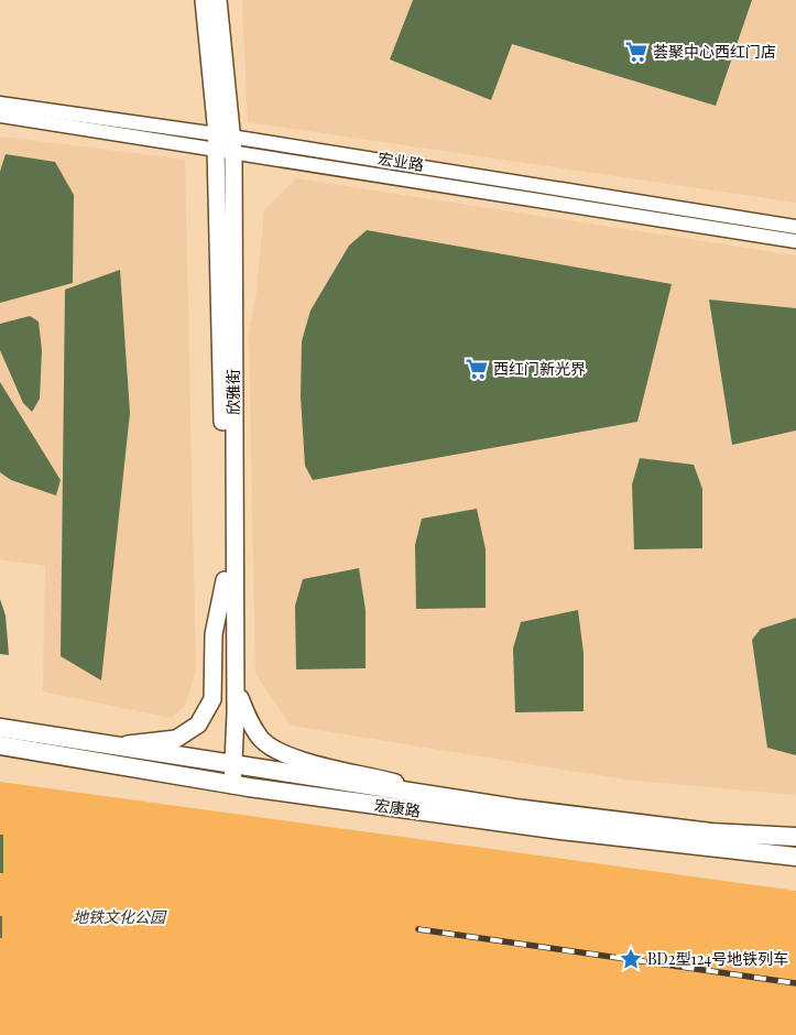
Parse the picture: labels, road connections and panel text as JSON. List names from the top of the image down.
{
  "streets": {
    "main road": ["欣雅街", "宏康路"],
    "street": ["宏业路"]
  },
  "crossings": [
    ["宏业路", "欣雅街"],
    ["欣雅街", "宏康路"]
  ],
  "parks": ["地铁文化公园"],
  "places": {
    "supermarket": ["荟聚中心西红门店", "西红门新光界"],
    "place": ["BD2型124号地铁列车"]
  }
}
